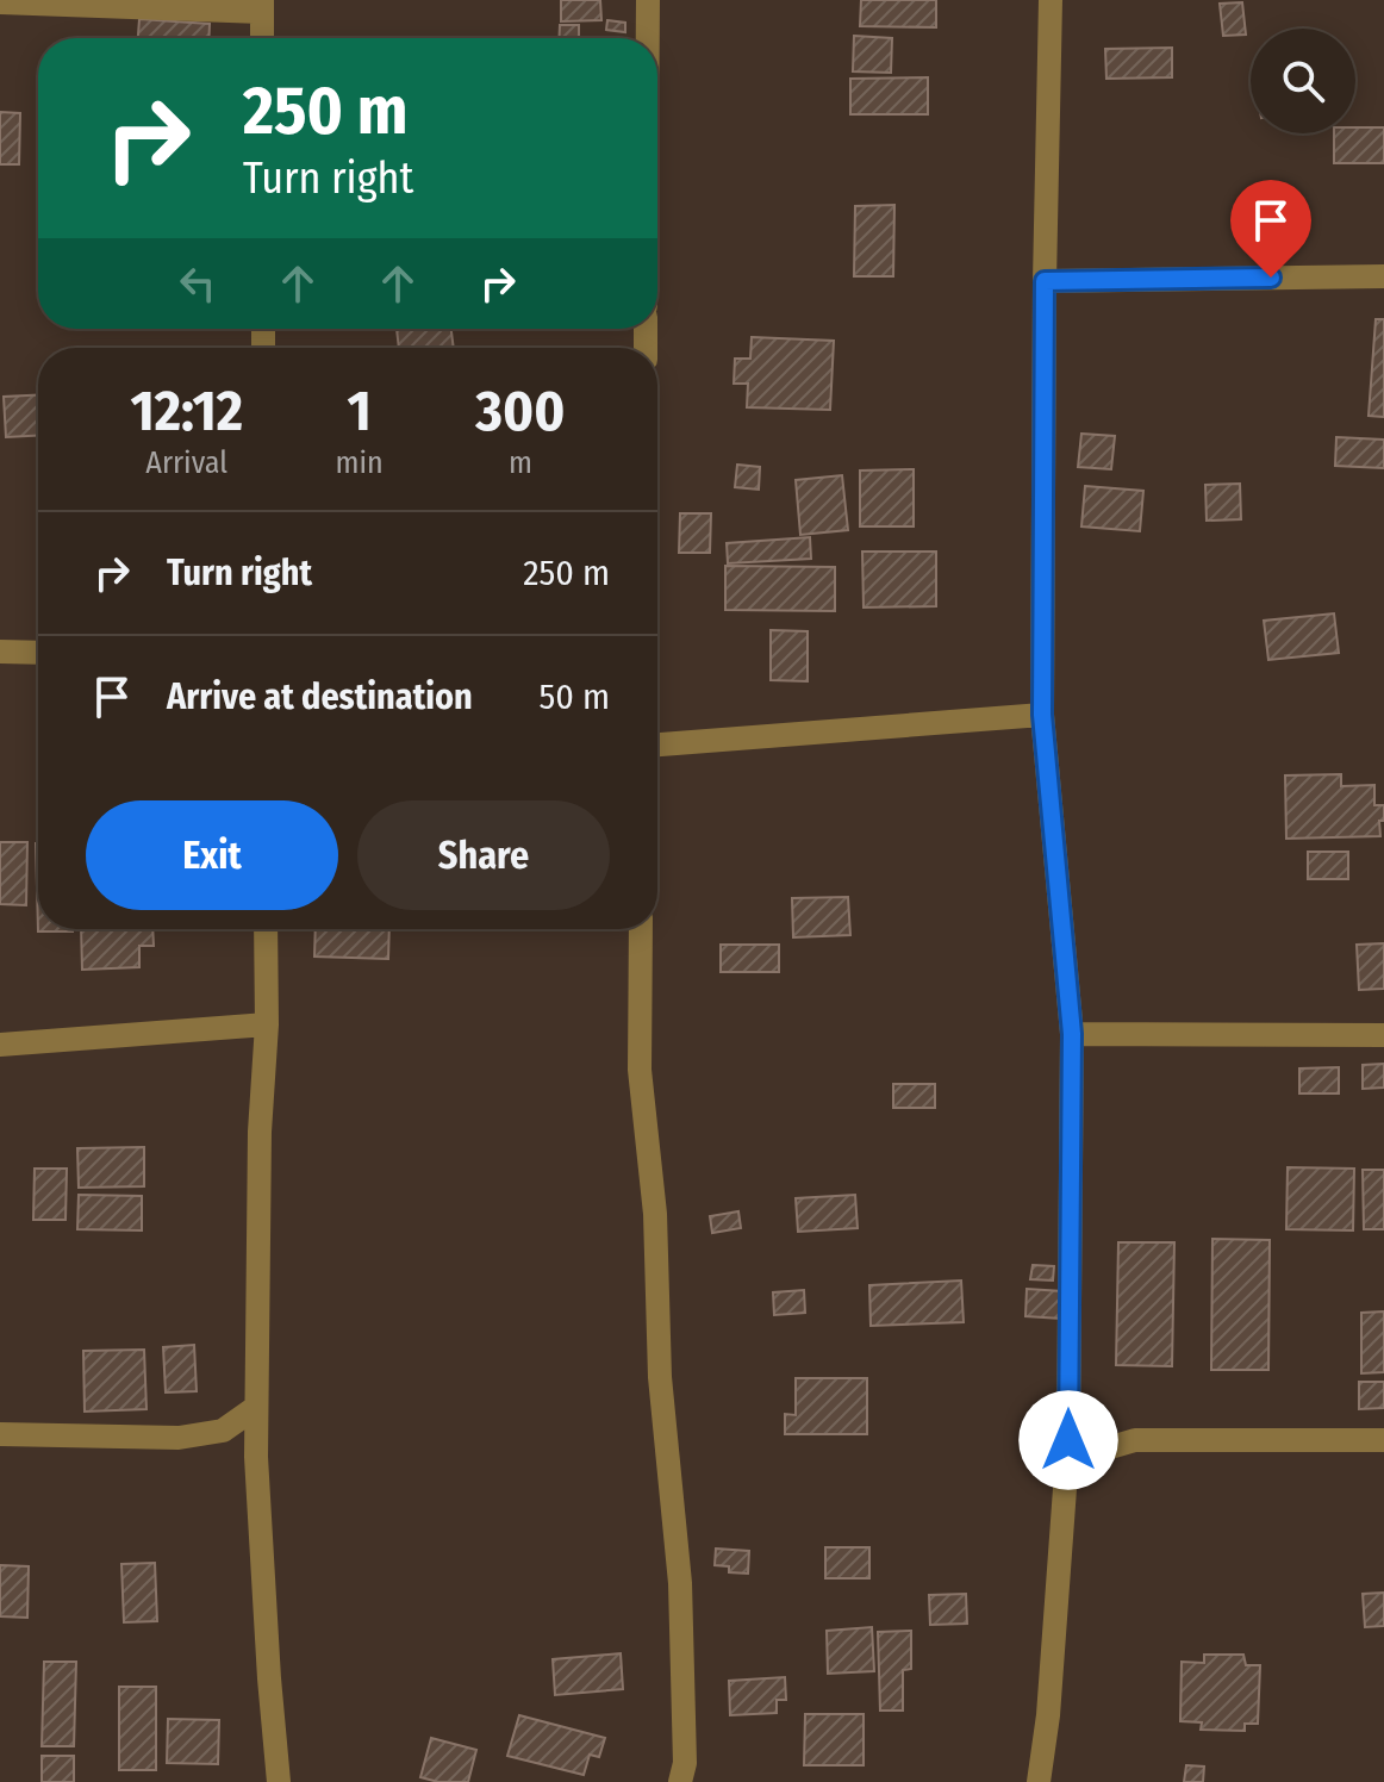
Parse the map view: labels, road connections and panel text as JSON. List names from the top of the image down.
{
  "page": {
    "turn": ["250 m", "Turn right"],
    "eta": [
      "12:12",
      "Arrival",
      "1",
      "min",
      "300",
      "m"
    ],
    "list": [
      {
        "name": "Turn right",
        "value": "250 m"
      },
      {
        "name": "Arrive at destination",
        "value": "50 m"
      }
    ],
    "buttons": ["Exit", "Share"]
  }
}
